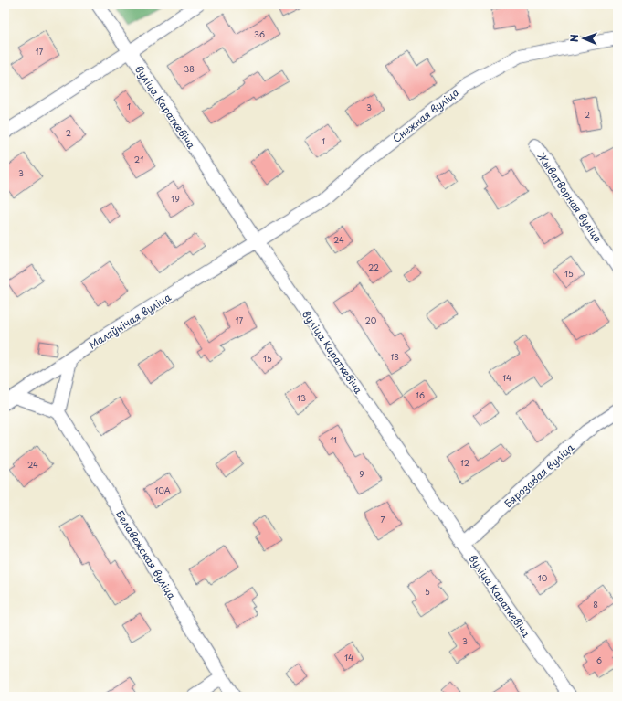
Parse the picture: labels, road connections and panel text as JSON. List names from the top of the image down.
{
  "streets": {
    "street": [
      "вуліца Караткевіча",
      "Снежная вуліца",
      "Жыватворная вуліца",
      "Маляўнічая вуліца",
      "Бярозавая вуліца",
      "Белавежская вуліца"
    ]
  },
  "crossings": [
    ["вуліца Караткевіча", "Снежная вуліца"],
    ["вуліца Караткевіча", "Маляўнічая вуліца"],
    ["вуліца Караткевіча", "Бярозавая вуліца"],
    ["Снежная вуліца", "Маляўнічая вуліца"]
  ],
  "house_numbers": [
    "36",
    "17",
    "38",
    "1",
    "3",
    "2",
    "2",
    "1",
    "21",
    "3",
    "19",
    "24",
    "22",
    "15",
    "17",
    "20",
    "18",
    "15",
    "14",
    "16",
    "13",
    "11",
    "12",
    "24",
    "9",
    "10А",
    "7",
    "10",
    "5",
    "8",
    "3",
    "14",
    "6"
  ],
  "north": "left"
}
